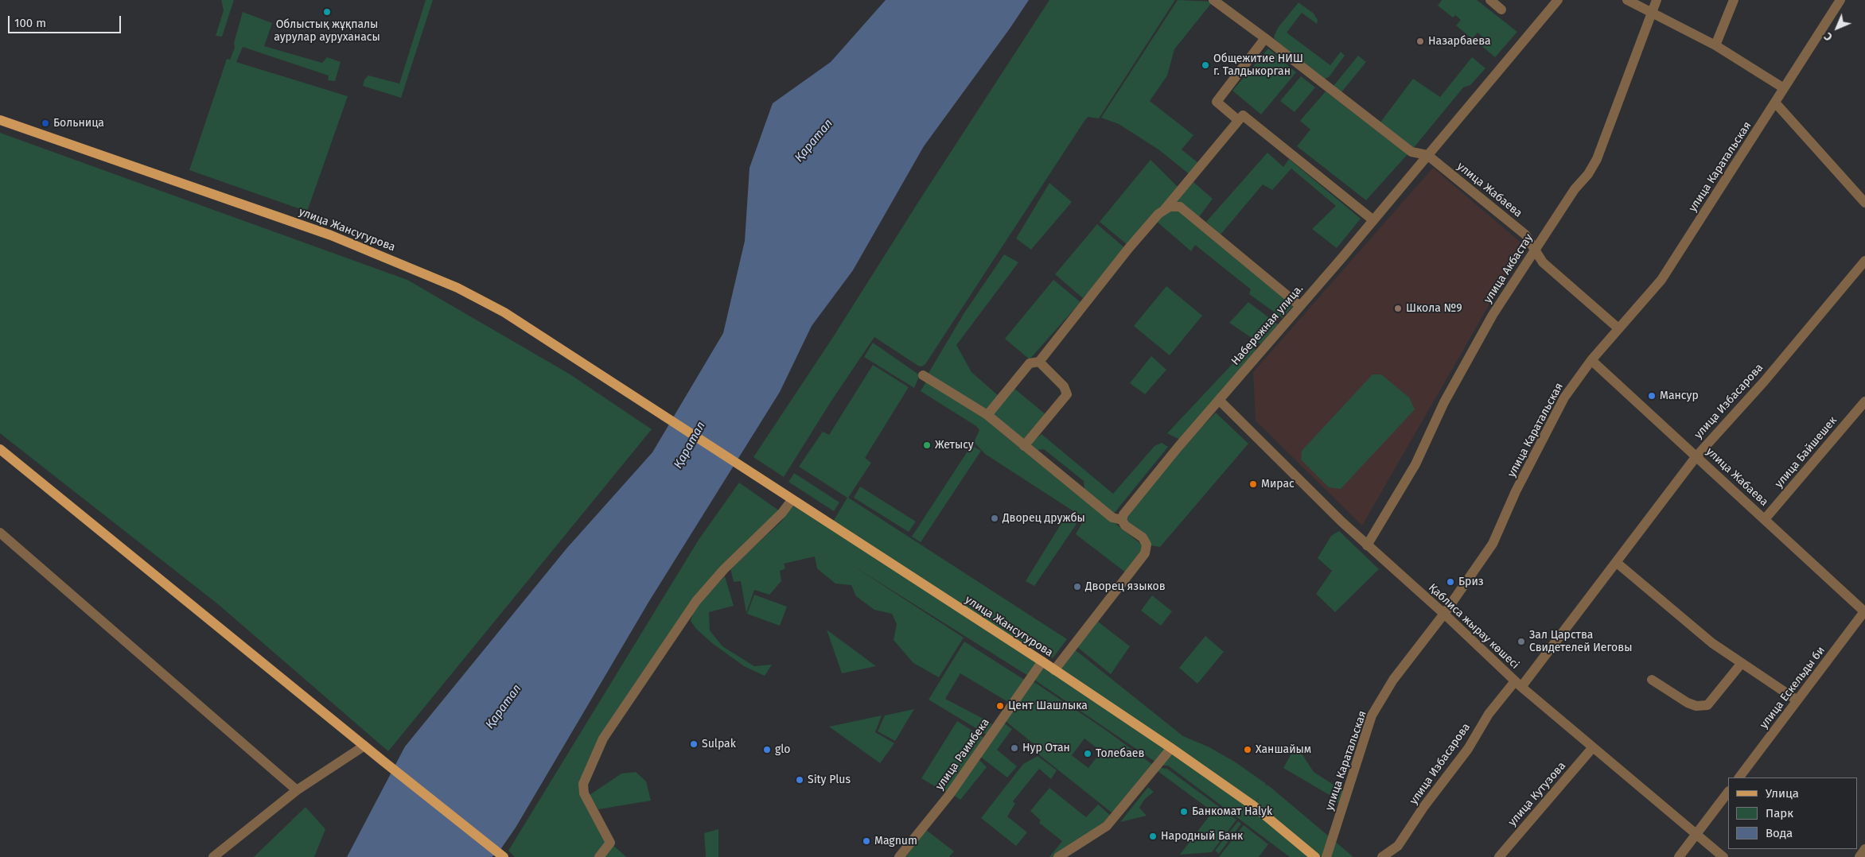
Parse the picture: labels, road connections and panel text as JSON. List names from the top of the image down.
{
  "streets": {
    "main road": ["улица Жансугурова"],
    "street": [
      "улица Каратальская",
      "улица Жабаева",
      "улица Акбастау",
      "Набережная улица.",
      "улица Избасарова",
      "улица Байшешек",
      "Қаблиса жырау көшесі",
      "улица Ескельды би",
      "улица Раимбека",
      "улица Кутузова"
    ]
  },
  "crossings": [
    ["улица Каратальская", "улица Жабаева"],
    ["улица Каратальская", "Қаблиса жырау көшесі"],
    ["улица Жабаева", "улица Акбастау"],
    ["улица Жабаева", "Набережная улица."],
    ["улица Жабаева", "улица Избасарова"],
    ["улица Жабаева", "улица Байшешек"],
    ["улица Жабаева", "улица Ескельды би"],
    ["улица Жансугурова", "улица Раимбека"],
    ["улица Акбастау", "Қаблиса жырау көшесі"],
    ["Набережная улица.", "Қаблиса жырау көшесі"],
    ["улица Избасарова", "Қаблиса жырау көшесі"],
    ["Қаблиса жырау көшесі", "улица Кутузова"]
  ],
  "water": ["Қаратал"],
  "places": [
    "Облыстық жұқпалы аурулар ауруханасы",
    "Назарбаева",
    "Общежитие НИШ г. Талдыкорган",
    "Больница",
    "Школа №9",
    "Мансур",
    "Жетысу",
    "Мирас",
    "Дворец дружбы",
    "Бриз",
    "Дворец языков",
    "Зал Царства Свидетелей Иеговы",
    "Цент Шашлыка",
    "Sulpak",
    "Нур Отан",
    "glo",
    "Ханшайым",
    "Толебаев",
    "Sity Plus",
    "Банкомат Halyk",
    "Народный Банк",
    "Magnum"
  ],
  "legend": ["Улица", "Парк", "Вода"],
  "scale_bar": "100 m",
  "north": "bottom left"
}
